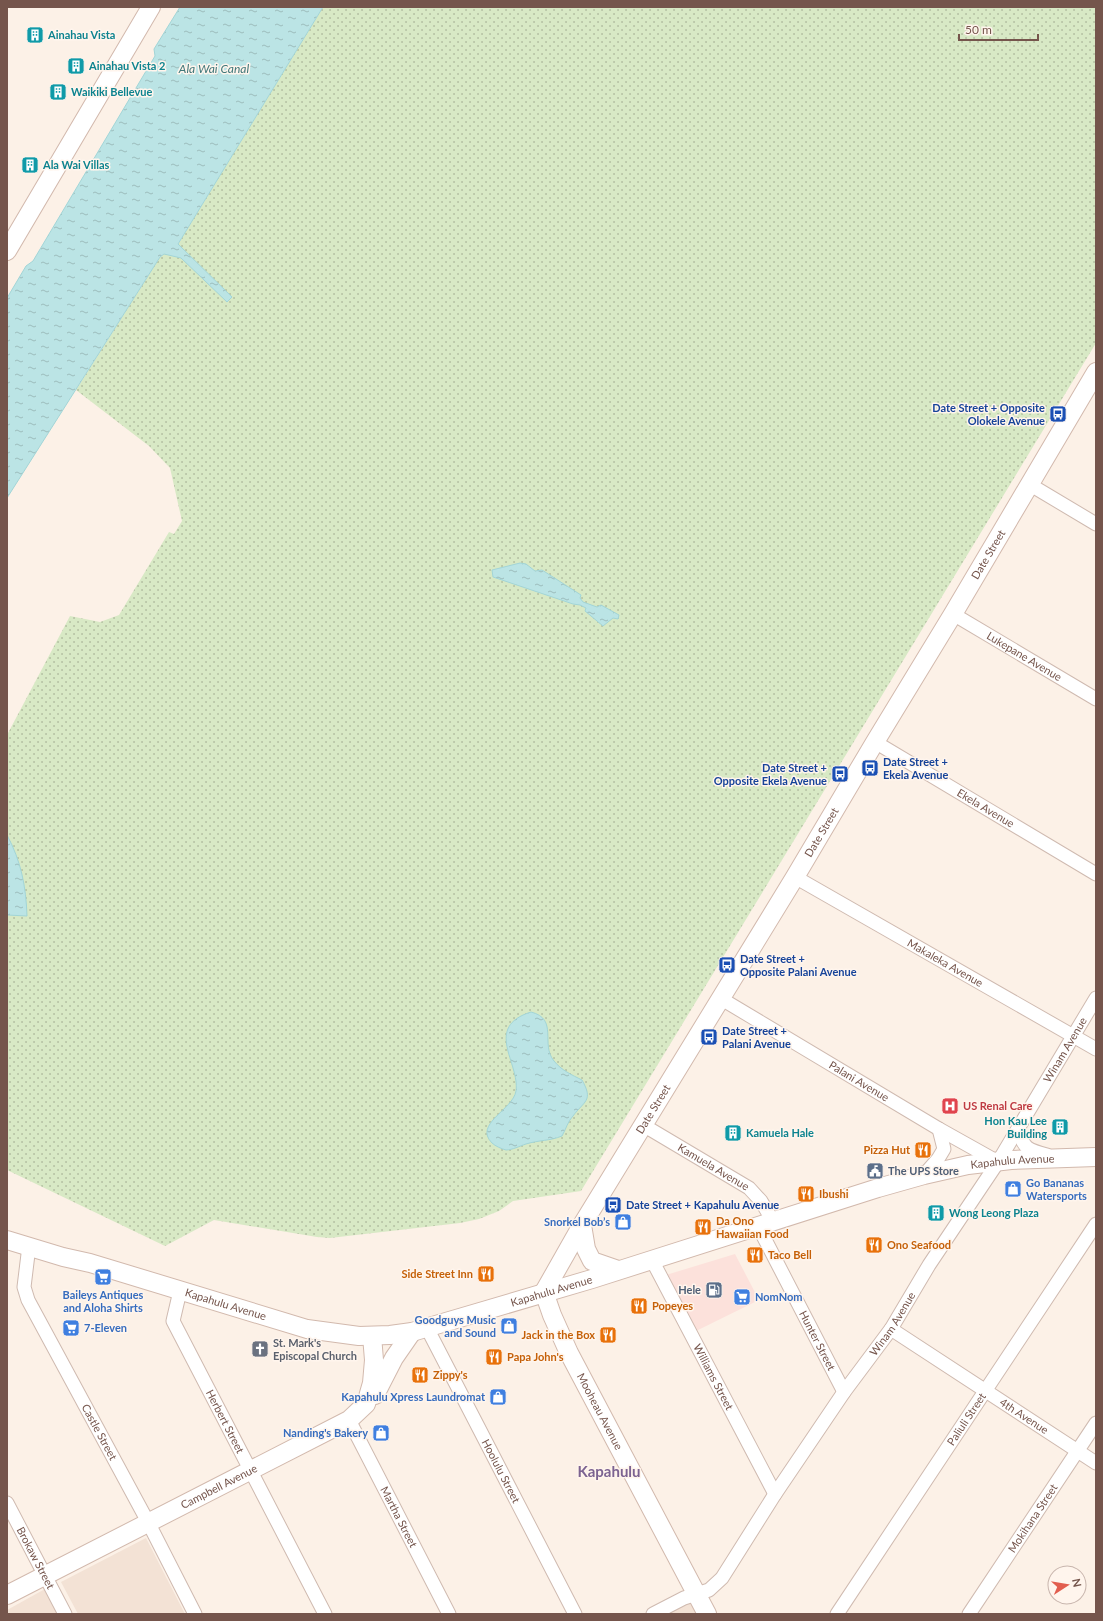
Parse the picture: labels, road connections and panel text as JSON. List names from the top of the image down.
{
  "streets": {
    "street": [
      "Date Street",
      "Lukepane Avenue",
      "Ekela Avenue",
      "Makaleka Avenue",
      "Winam Avenue",
      "Palani Avenue",
      "Kapahulu Avenue",
      "Kamuela Avenue",
      "Hunter Street",
      "Williams Street",
      "Mooheau Avenue",
      "4th Avenue",
      "Paliuli Street",
      "Herbert Street",
      "Castle Street",
      "Hoolulu Street",
      "Campbell Avenue",
      "Martha Street",
      "Mokihana Street",
      "Brokaw Street"
    ]
  },
  "crossings": [
    ["Date Street", "Lukepane Avenue"],
    ["Date Street", "Ekela Avenue"],
    ["Date Street", "Makaleka Avenue"],
    ["Date Street", "Palani Avenue"],
    ["Date Street", "Kapahulu Avenue"],
    ["Date Street", "Kamuela Avenue"],
    ["Date Street", "Mooheau Avenue"],
    ["Makaleka Avenue", "Winam Avenue"],
    ["Winam Avenue", "Palani Avenue"],
    ["Winam Avenue", "Kapahulu Avenue"],
    ["Winam Avenue", "Hunter Street"],
    ["Winam Avenue", "Williams Street"],
    ["Winam Avenue", "Mooheau Avenue"],
    ["Winam Avenue", "4th Avenue"],
    ["Palani Avenue", "Kapahulu Avenue"],
    ["Kapahulu Avenue", "Kamuela Avenue"],
    ["Kapahulu Avenue", "Hunter Street"],
    ["Kapahulu Avenue", "Williams Street"],
    ["Kapahulu Avenue", "Mooheau Avenue"],
    ["Kapahulu Avenue", "Herbert Street"],
    ["Kapahulu Avenue", "Castle Street"],
    ["Kapahulu Avenue", "Hoolulu Street"],
    ["Kapahulu Avenue", "Campbell Avenue"],
    ["Kamuela Avenue", "Hunter Street"],
    ["4th Avenue", "Paliuli Street"],
    ["4th Avenue", "Mokihana Street"],
    ["Herbert Street", "Campbell Avenue"],
    ["Castle Street", "Campbell Avenue"],
    ["Hoolulu Street", "Campbell Avenue"],
    ["Campbell Avenue", "Martha Street"],
    ["Campbell Avenue", "Brokaw Street"]
  ],
  "districts": ["Kapahulu"],
  "water": ["Ala Wai Canal"],
  "places": {
    "building": [
      "Ainahau Vista",
      "Ainahau Vista 2",
      "Waikiki Bellevue",
      "Ala Wai Villas",
      "Hon Kau Lee Building",
      "Kamuela Hale",
      "Wong Leong Plaza"
    ],
    "bus stop": [
      "Date Street + Opposite Olokele Avenue",
      "Date Street + Ekela Avenue",
      "Date Street + Opposite Ekela Avenue",
      "Date Street + Opposite Palani Avenue",
      "Date Street + Palani Avenue",
      "Date Street + Kapahulu Avenue"
    ],
    "hospital": ["US Renal Care"],
    "restaurant": [
      "Pizza Hut",
      "Ibushi",
      "Da Ono Hawaiian Food",
      "Ono Seafood",
      "Taco Bell",
      "Side Street Inn",
      "Popeyes",
      "Jack in the Box",
      "Papa John's",
      "Zippy's"
    ],
    "public building": ["The UPS Store"],
    "shop": [
      "Go Bananas Watersports",
      "Snorkel Bob’s",
      "Goodguys Music and Sound",
      "Kapahulu Xpress Laundromat",
      "Nanding's Bakery"
    ],
    "supermarket": ["Baileys Antiques and Aloha Shirts", "NomNom", "7-Eleven"],
    "fuel station": ["Hele"],
    "church": ["St. Mark's Episcopal Church"]
  },
  "scale_bar": "50 m",
  "north": "right"
}
